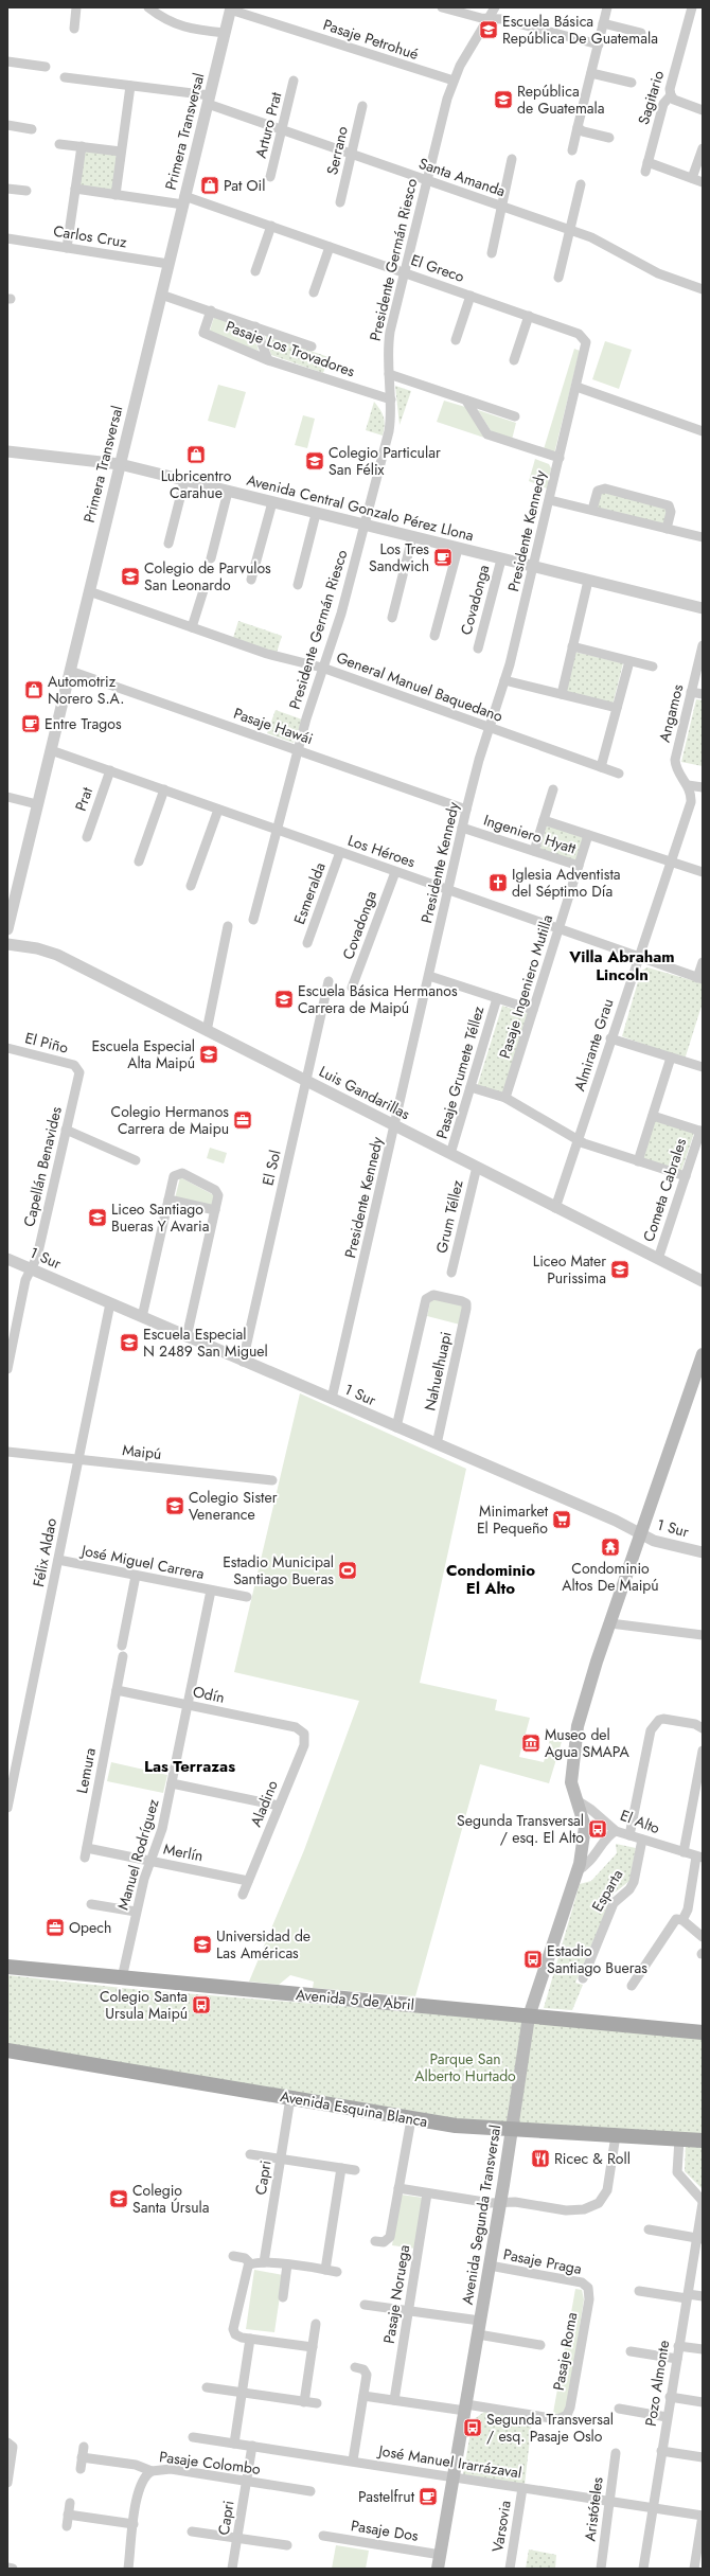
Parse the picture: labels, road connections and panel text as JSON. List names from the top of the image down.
{
  "streets": {
    "main road": ["Avenida 5 de Abril", "Avenida Esquina Blanca", "Avenida Segunda Transversal"],
    "street": [
      "Pasaje Petrohué",
      "Sagitario",
      "Arturo Prat",
      "Primera Transversal",
      "Serrano",
      "Santa Amanda",
      "Carlos Cruz",
      "Presidente Germán Riesco",
      "El Greco",
      "Pasaje Los Trovadores",
      "Avenida Central Gonzalo Pérez Llona",
      "Presidente Kennedy",
      "Covadonga",
      "General Manuel Baquedano",
      "Angamos",
      "Pasaje Hawái",
      "Prat",
      "Ingeniero Hyatt",
      "Los Héroes",
      "Esmeralda",
      "Pasaje Ingeniero Mutilla",
      "El Piño",
      "Almirante Grau",
      "Pasaje Grumete Téllez",
      "Luis Gandarillas",
      "Capellán Benavides",
      "El Sol",
      "Cometa Cabrales",
      "Grum Téllez",
      "1 Sur",
      "Nahuelhuapi",
      "Maipú",
      "Félix Aldao",
      "José Miguel Carrera",
      "Odín",
      "Lemura",
      "Aladino",
      "El Alto",
      "Merlín",
      "Manuel Rodríguez",
      "Esparta",
      "Capri",
      "Pasaje Praga",
      "Pasaje Noruega",
      "Pasaje Roma",
      "Pozo Almonte",
      "José Manuel Irarrázaval",
      "Pasaje Colombo",
      "Aristóteles",
      "Varsovia",
      "Pasaje Dos"
    ]
  },
  "crossings": [
    ["Pasaje Petrohué", "Primera Transversal"],
    ["Pasaje Petrohué", "Presidente Germán Riesco"],
    ["Arturo Prat", "Santa Amanda"],
    ["Primera Transversal", "Santa Amanda"],
    ["Primera Transversal", "Carlos Cruz"],
    ["Primera Transversal", "El Greco"],
    ["Primera Transversal", "Avenida Central Gonzalo Pérez Llona"],
    ["Primera Transversal", "General Manuel Baquedano"],
    ["Primera Transversal", "Pasaje Hawái"],
    ["Primera Transversal", "Los Héroes"],
    ["Serrano", "Santa Amanda"],
    ["Santa Amanda", "Presidente Germán Riesco"],
    ["Presidente Germán Riesco", "El Greco"],
    ["Presidente Germán Riesco", "Pasaje Los Trovadores"],
    ["Presidente Germán Riesco", "Avenida Central Gonzalo Pérez Llona"],
    ["Presidente Germán Riesco", "General Manuel Baquedano"],
    ["Presidente Germán Riesco", "Pasaje Hawái"],
    ["Presidente Germán Riesco", "Los Héroes"],
    ["El Greco", "Presidente Kennedy"],
    ["Avenida Central Gonzalo Pérez Llona", "Presidente Kennedy"],
    ["Avenida Central Gonzalo Pérez Llona", "Covadonga"],
    ["Presidente Kennedy", "General Manuel Baquedano"],
    ["Presidente Kennedy", "Pasaje Hawái"],
    ["Presidente Kennedy", "Ingeniero Hyatt"],
    ["Presidente Kennedy", "Los Héroes"],
    ["Presidente Kennedy", "Luis Gandarillas"],
    ["Presidente Kennedy", "1 Sur"],
    ["Covadonga", "Los Héroes"],
    ["Angamos", "Almirante Grau"],
    ["Prat", "Los Héroes"],
    ["Ingeniero Hyatt", "Pasaje Ingeniero Mutilla"],
    ["Los Héroes", "Esmeralda"],
    ["Los Héroes", "Pasaje Ingeniero Mutilla"],
    ["Los Héroes", "Almirante Grau"],
    ["El Piño", "Capellán Benavides"],
    ["Almirante Grau", "Luis Gandarillas"],
    ["Pasaje Grumete Téllez", "Luis Gandarillas"],
    ["Luis Gandarillas", "El Sol"],
    ["Luis Gandarillas", "Cometa Cabrales"],
    ["Luis Gandarillas", "Grum Téllez"],
    ["Capellán Benavides", "1 Sur"],
    ["El Sol", "1 Sur"],
    ["1 Sur", "Nahuelhuapi"],
    ["1 Sur", "Félix Aldao"],
    ["1 Sur", "Avenida Segunda Transversal"],
    ["Maipú", "Félix Aldao"],
    ["Félix Aldao", "José Miguel Carrera"],
    ["José Miguel Carrera", "Manuel Rodríguez"],
    ["Odín", "Lemura"],
    ["Odín", "Aladino"],
    ["Odín", "Manuel Rodríguez"],
    ["Lemura", "Merlín"],
    ["Aladino", "Merlín"],
    ["El Alto", "Esparta"],
    ["El Alto", "Avenida Segunda Transversal"],
    ["Merlín", "Manuel Rodríguez"],
    ["Manuel Rodríguez", "Avenida 5 de Abril"],
    ["Avenida 5 de Abril", "Avenida Segunda Transversal"],
    ["Avenida Esquina Blanca", "Capri"],
    ["Avenida Esquina Blanca", "Avenida Segunda Transversal"],
    ["Avenida Esquina Blanca", "Pasaje Noruega"],
    ["Avenida Esquina Blanca", "Pozo Almonte"],
    ["Capri", "José Manuel Irarrázaval"],
    ["Capri", "Pasaje Colombo"],
    ["Avenida Segunda Transversal", "Pasaje Praga"],
    ["Avenida Segunda Transversal", "Pasaje Roma"],
    ["Avenida Segunda Transversal", "José Manuel Irarrázaval"],
    ["Avenida Segunda Transversal", "Pasaje Dos"],
    ["Pasaje Praga", "Pasaje Roma"],
    ["Pozo Almonte", "José Manuel Irarrázaval"],
    ["José Manuel Irarrázaval", "Aristóteles"],
    ["José Manuel Irarrázaval", "Varsovia"]
  ],
  "districts": ["Villa Abraham Lincoln", "Condominio El Alto", "Las Terrazas"],
  "parks": ["Parque San Alberto Hurtado"],
  "places": {
    "school or university": [
      "Escuela Básica República De Guatemala",
      "República de Guatemala",
      "Colegio Particular San Félix",
      "Colegio de Parvulos San Leonardo",
      "Escuela Básica Hermanos Carrera de Maipú",
      "Escuela Especial Alta Maipú",
      "Liceo Santiago Bueras Y Avaria",
      "Liceo Mater Purissima",
      "Escuela Especial N 2489 San Miguel",
      "Colegio Sister Venerance",
      "Universidad de Las Américas",
      "Colegio Santa Úrsula"
    ],
    "shop": ["Pat Oil", "Lubricentro Carahue", "Automotriz Norero S.A."],
    "cafe": ["Los Tres Sandwich", "Entre Tragos", "Pastelfrut"],
    "church": ["Iglesia Adventista del Séptimo Día"],
    "office": ["Colegio Hermanos Carrera de Maipu", "Opech"],
    "supermarket": ["Minimarket El Pequeño"],
    "temple": ["Condominio Altos De Maipú"],
    "sports": ["Estadio Municipal Santiago Bueras"],
    "museum": ["Museo del Agua SMAPA"],
    "bus stop": [
      "Segunda Transversal / esq. El Alto",
      "Estadio Santiago Bueras",
      "Colegio Santa Ursula Maipú",
      "Segunda Transversal / esq. Pasaje Oslo"
    ],
    "restaurant": ["Ricec & Roll"]
  }
}
